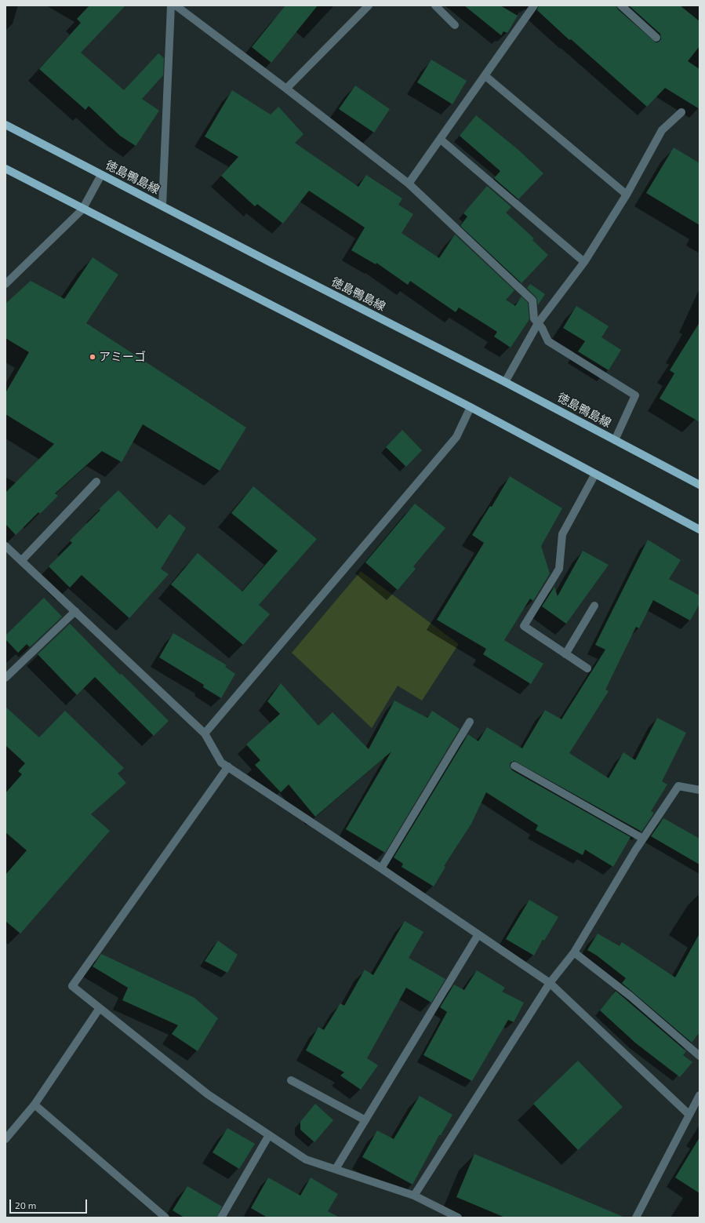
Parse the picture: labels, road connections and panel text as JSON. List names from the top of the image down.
{
  "streets": {
    "main road": ["徳島鴨島線"]
  },
  "places": ["アミーゴ"],
  "scale_bar": "20 m"
}
